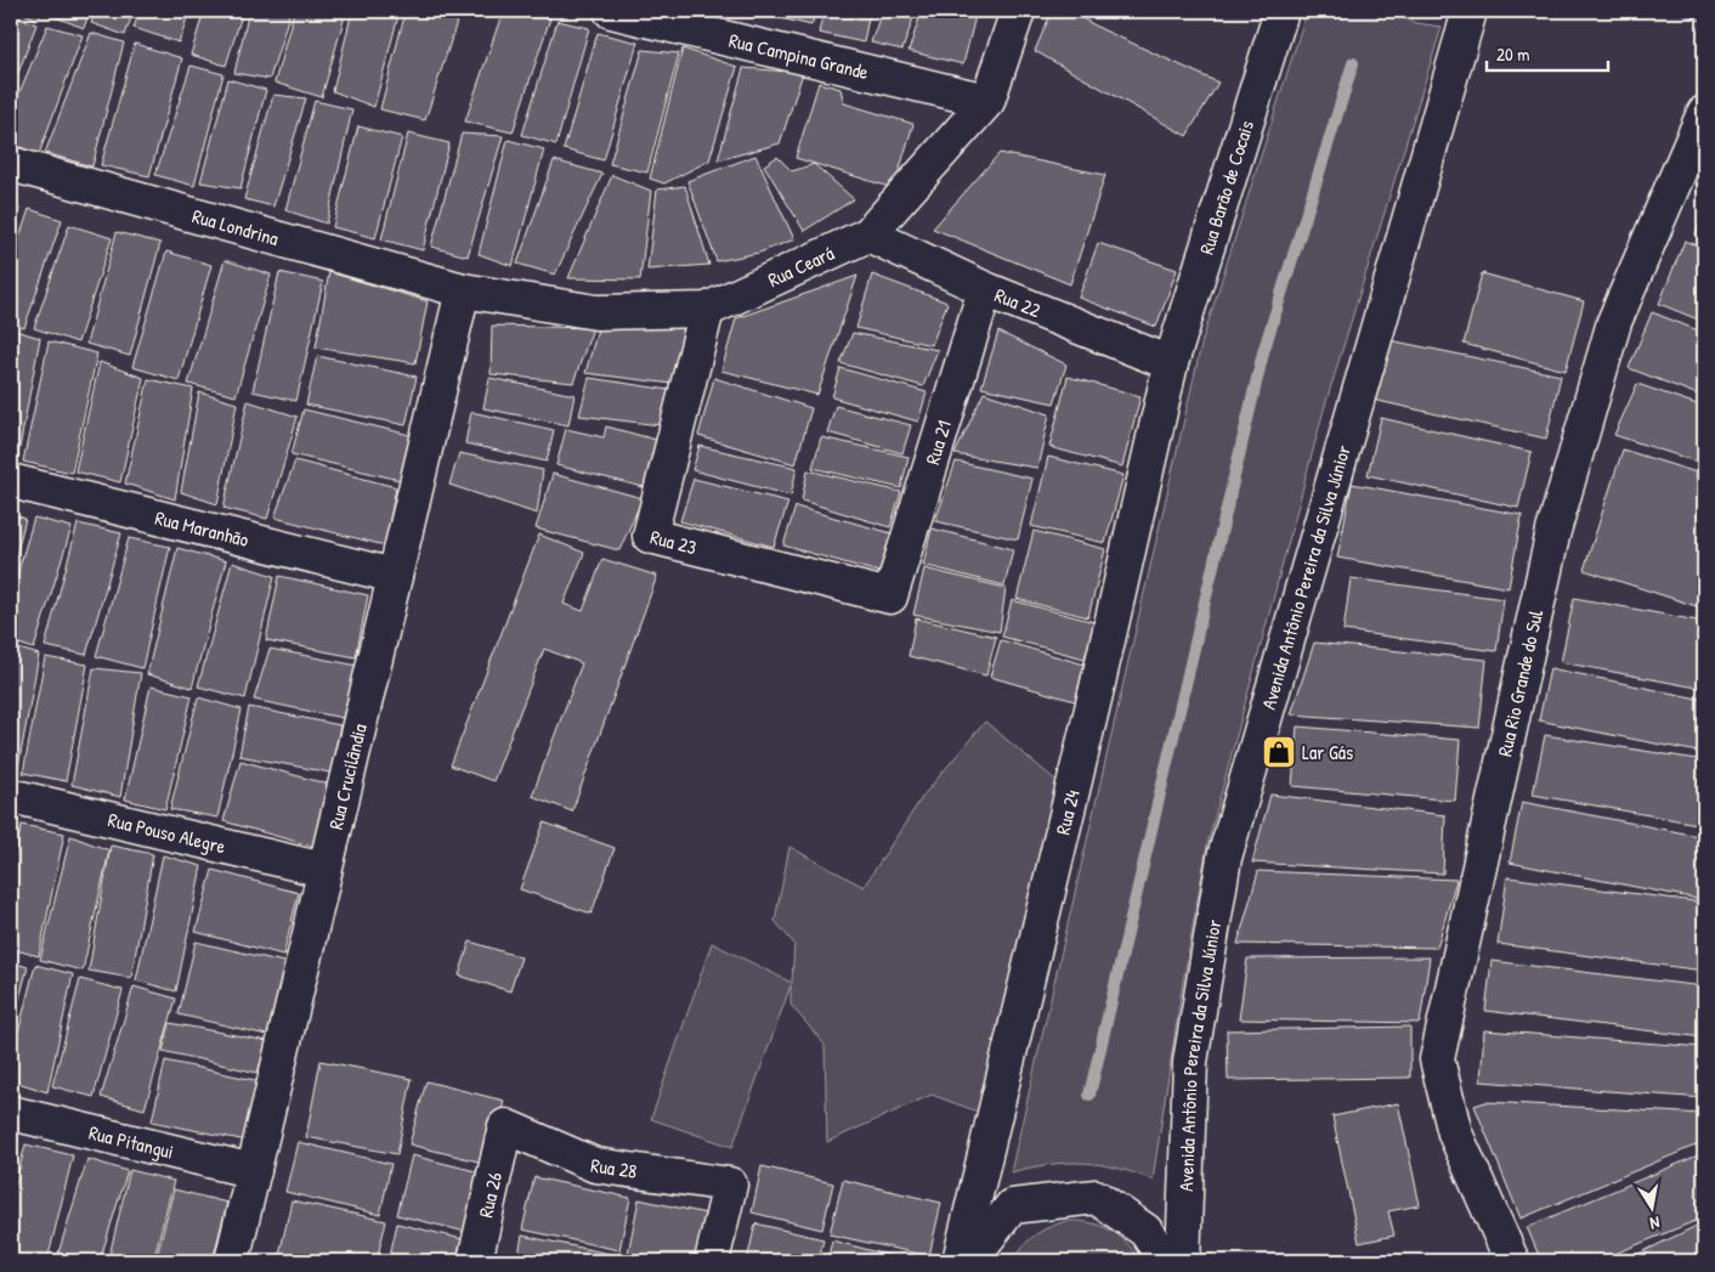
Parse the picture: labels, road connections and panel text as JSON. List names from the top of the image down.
{
  "streets": {
    "street": [
      "Rua Campina Grande",
      "Rua Barão de Cocais",
      "Rua Londrina",
      "Rua Ceará",
      "Rua 22",
      "Rua 21",
      "Rua Maranhão",
      "Rua 23",
      "Avenida Antônio Pereira da Silva Júnior",
      "Rua Rio Grande do Sul",
      "Rua Crucilândia",
      "Rua 24",
      "Rua Pouso Alegre",
      "Rua Pitangui",
      "Rua 28",
      "Rua 26"
    ]
  },
  "crossings": [
    ["Rua Campina Grande", "Rua Ceará"],
    ["Rua Barão de Cocais", "Rua 22"],
    ["Rua Barão de Cocais", "Rua 24"],
    ["Rua Londrina", "Rua Ceará"],
    ["Rua Londrina", "Rua Crucilândia"],
    ["Rua Ceará", "Rua 22"],
    ["Rua Ceará", "Rua 23"],
    ["Rua Ceará", "Rua Crucilândia"],
    ["Rua 22", "Rua 21"],
    ["Rua 22", "Rua 24"],
    ["Rua 21", "Rua 23"],
    ["Rua Maranhão", "Rua Crucilândia"],
    ["Rua Crucilândia", "Rua Pouso Alegre"],
    ["Rua Crucilândia", "Rua Pitangui"],
    ["Rua 28", "Rua 26"]
  ],
  "places": {
    "shop": ["Lar Gás"]
  },
  "scale_bar": "20 m",
  "north": "bottom"
}
